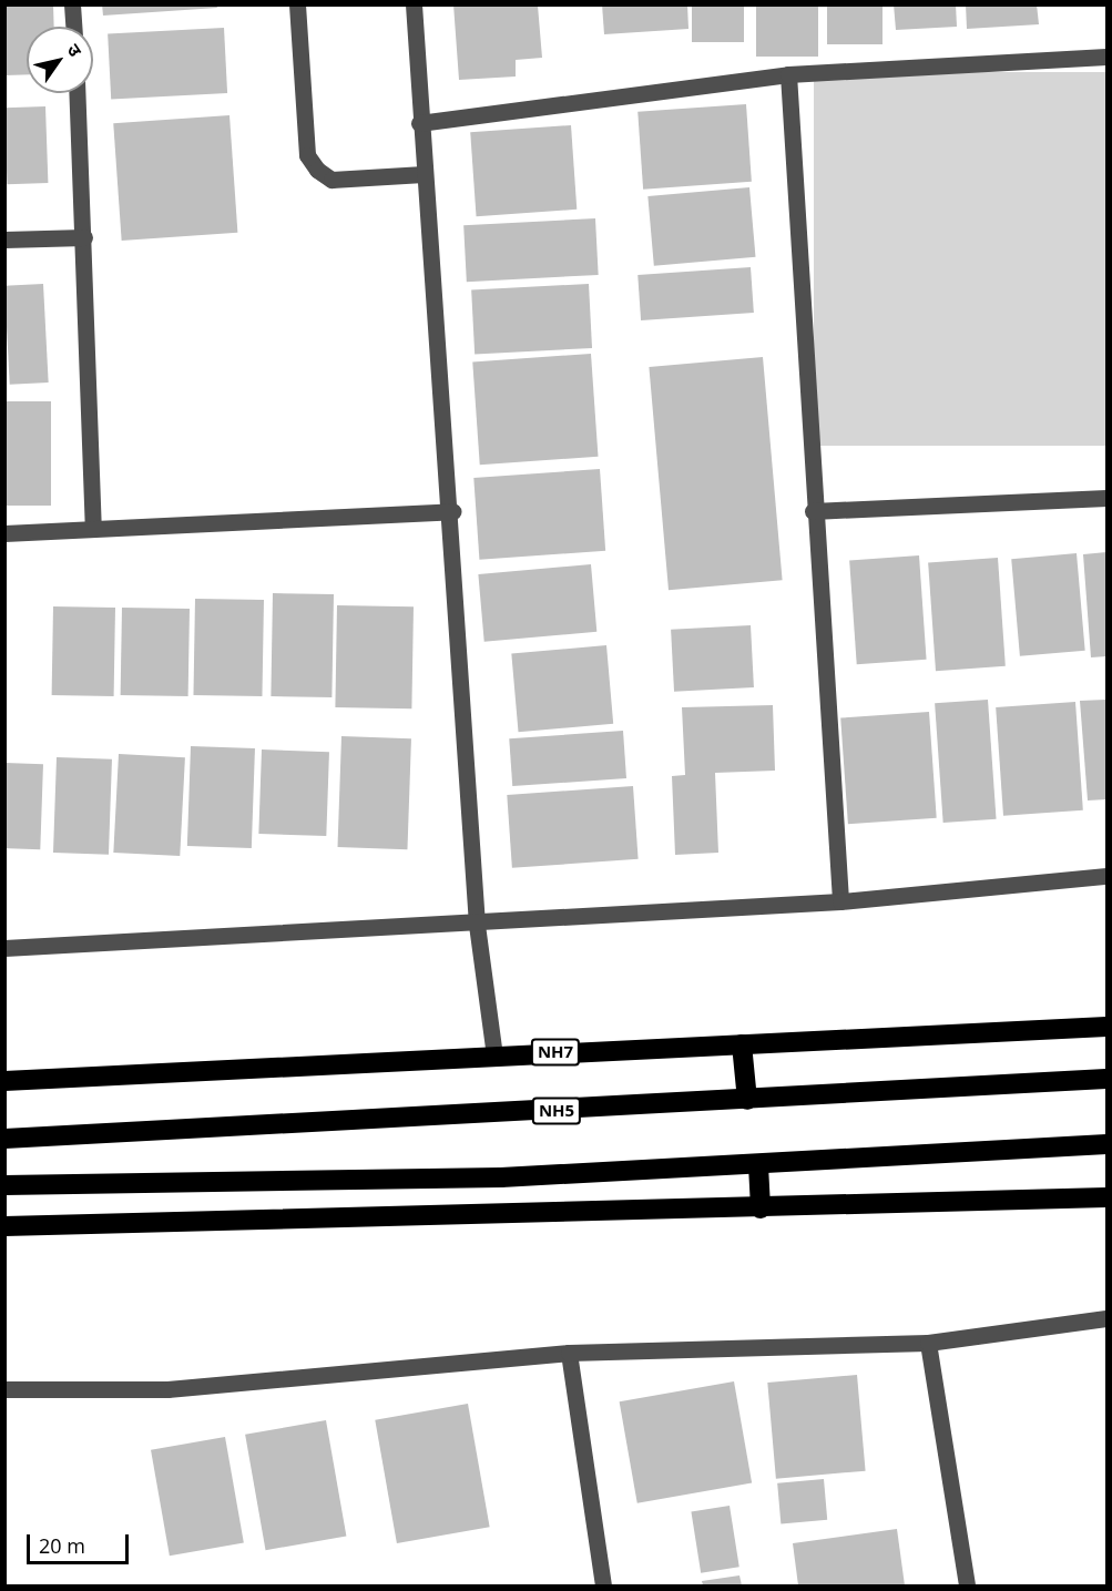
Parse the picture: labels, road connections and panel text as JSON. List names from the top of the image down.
{
  "streets": {
    "highway": ["NH7", "NH5"]
  },
  "scale_bar": "20 m",
  "north": "top right"
}
